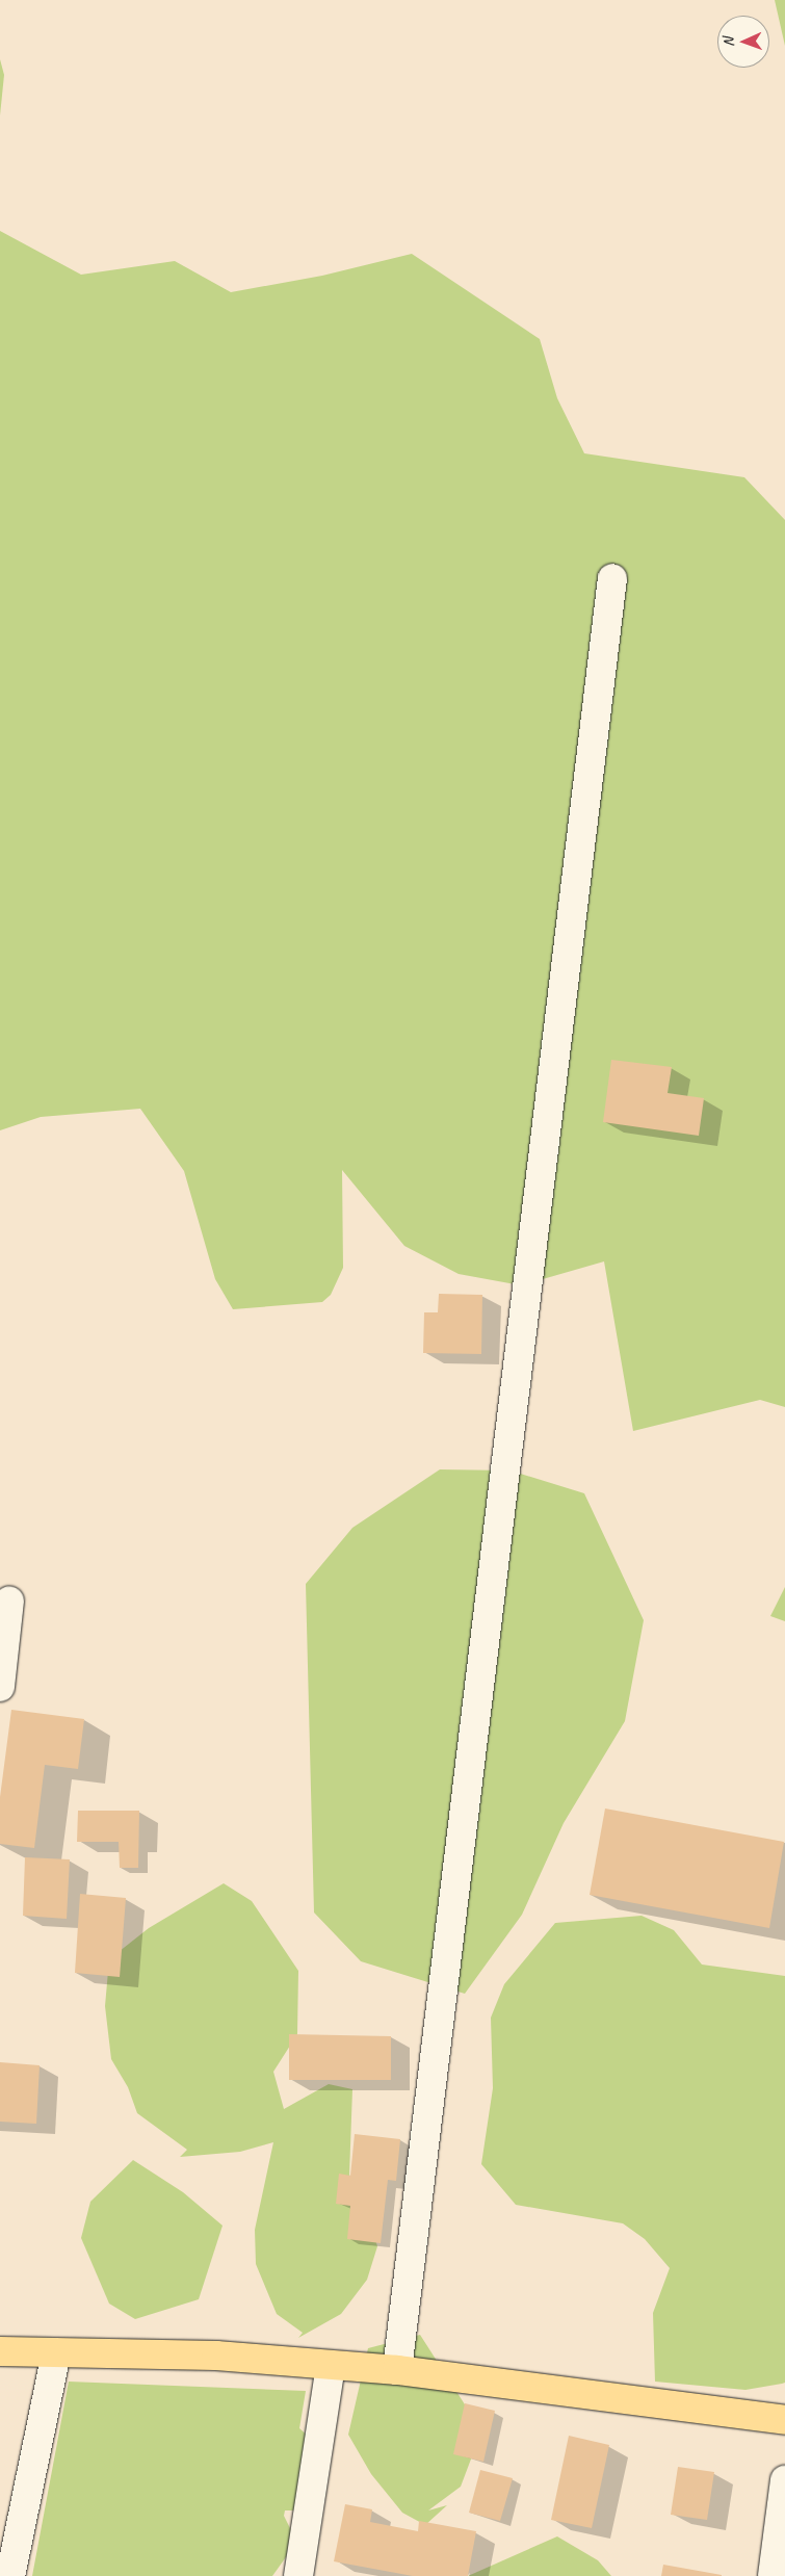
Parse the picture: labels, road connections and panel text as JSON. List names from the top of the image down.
{
  "north": "left"
}
